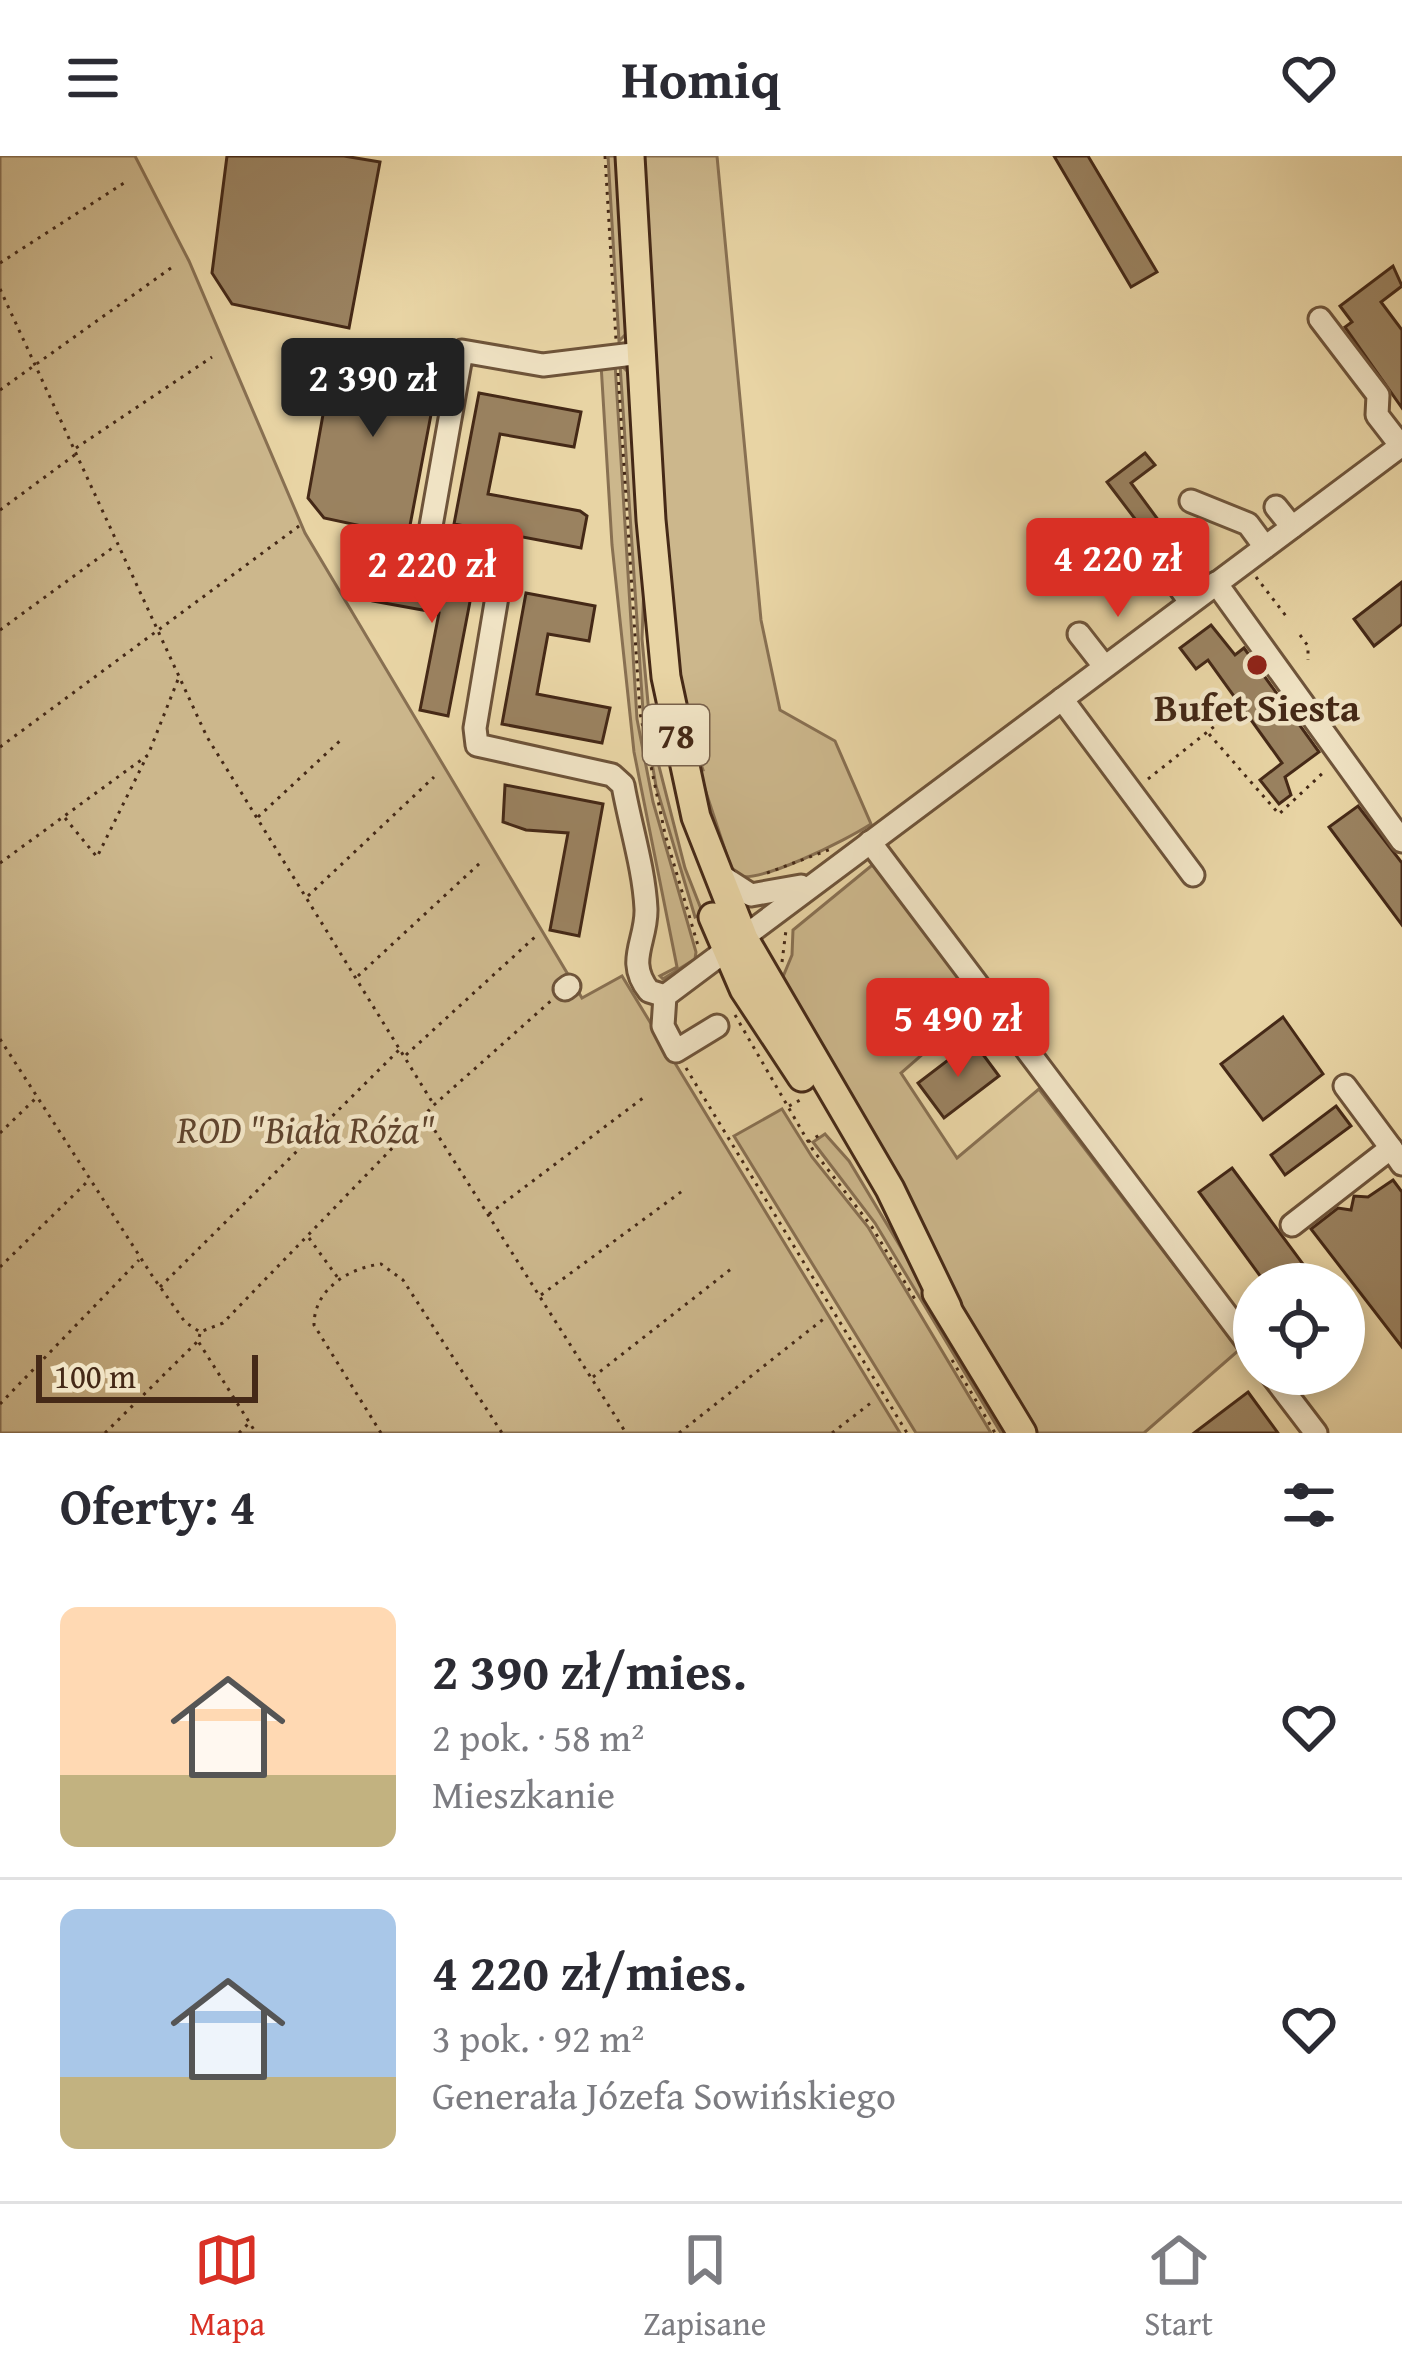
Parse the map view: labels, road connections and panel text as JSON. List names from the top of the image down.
{
  "streets": {
    "main road": ["78"]
  },
  "parks": ["ROD \"Biała Róża\""],
  "places": ["Bufet Siesta"],
  "scale_bar": "100 m",
  "page": {
    "header": "Homiq",
    "price": [
      "2 390 zł",
      "4 220 zł",
      "2 220 zł",
      "5 490 zł"
    ],
    "scale": "100 m",
    "heading": "Oferty: 4",
    "list": [
      {
        "name": "2 390 zł/mies.",
        "note": "2 pok. · 58 m² · Mieszkanie"
      },
      {
        "name": "4 220 zł/mies.",
        "note": "3 pok. · 92 m² · Generała Józefa Sowińskiego"
      }
    ],
    "tabs": ["Mapa", "Zapisane", "Start"]
  }
}
